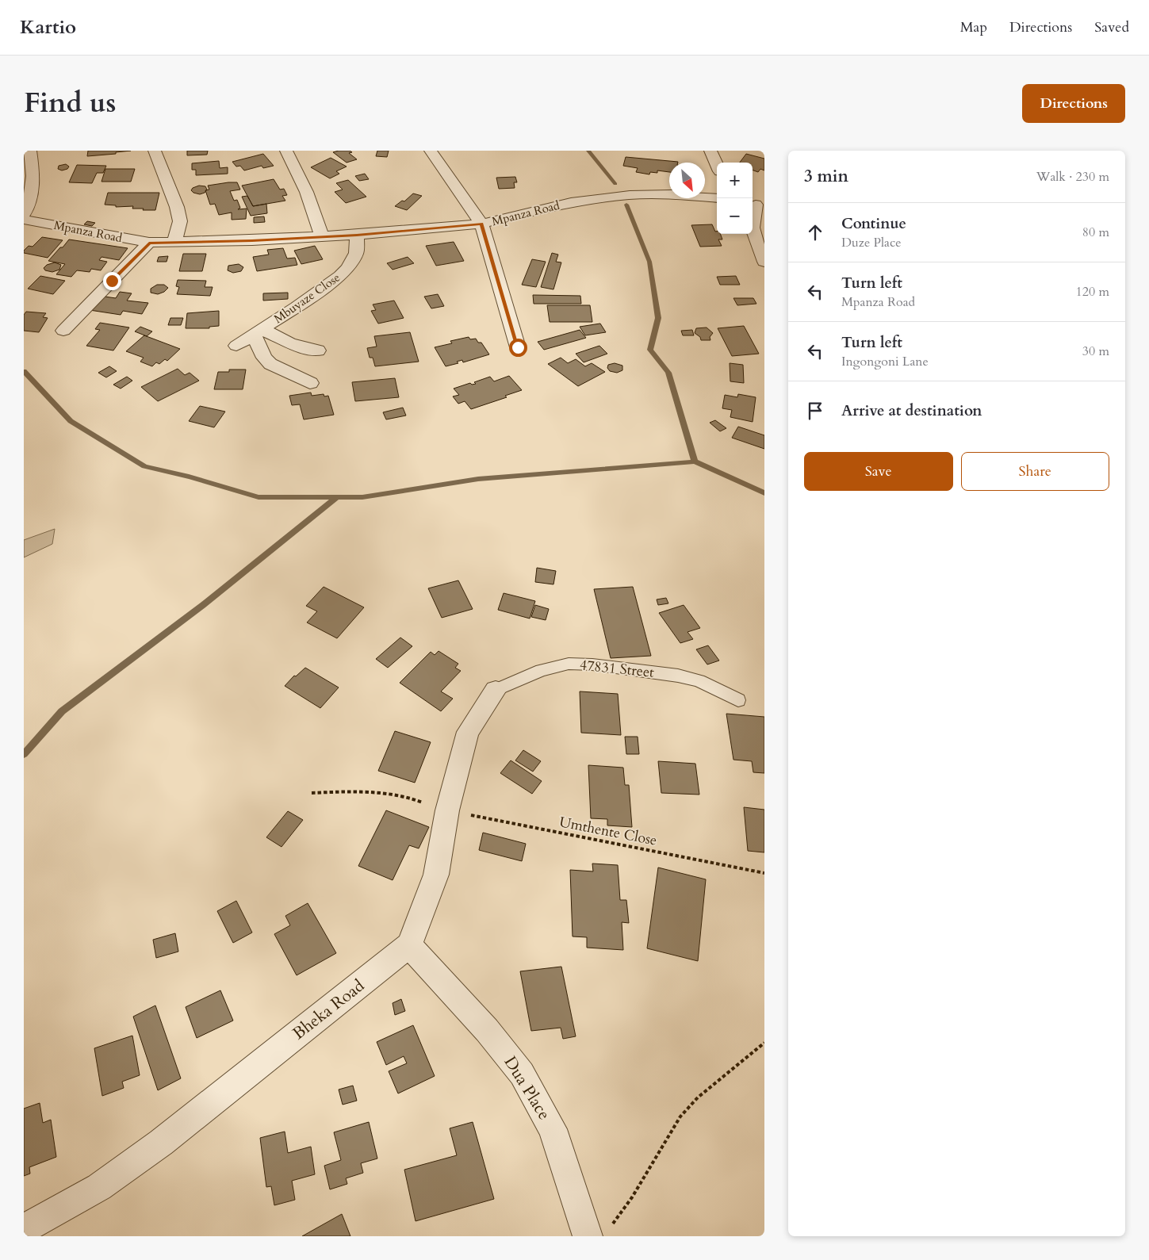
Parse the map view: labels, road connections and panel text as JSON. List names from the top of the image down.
{
  "streets": {
    "street": [
      "Mpanza Road",
      "Mbuyaze Close",
      "Bheka Road",
      "Dua Place"
    ],
    "lane": ["47831 Street"],
    "path": ["Umthente Close"]
  },
  "crossings": [
    ["Mpanza Road", "Mbuyaze Close"],
    ["Bheka Road", "Dua Place"]
  ],
  "north": "bottom right",
  "page": {
    "header": "Kartio",
    "nav": ["Map", "Directions", "Saved"],
    "title": "Find us",
    "buttons": [
      "Directions",
      ["Save", "Share"]
    ],
    "heading": ["3 min", "Walk · 230 m"],
    "map_buttons": ["+", "−"],
    "list": [
      ["Continue", "Duze Place", "80 m"],
      ["Turn left", "Mpanza Road", "120 m"],
      ["Turn left", "Ingongoni Lane", "30 m"],
      "Arrive at destination"
    ]
  }
}
